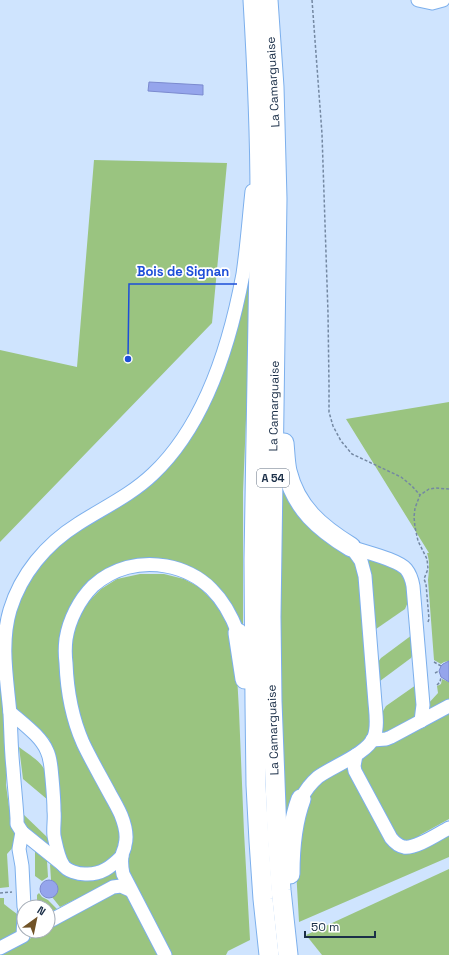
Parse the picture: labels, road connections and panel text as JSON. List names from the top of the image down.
{
  "streets": {
    "highway": ["La Camarguaise", "A 54"]
  },
  "places": ["Bois de Signan"],
  "scale_bar": "50 m",
  "north": "top right"
}
